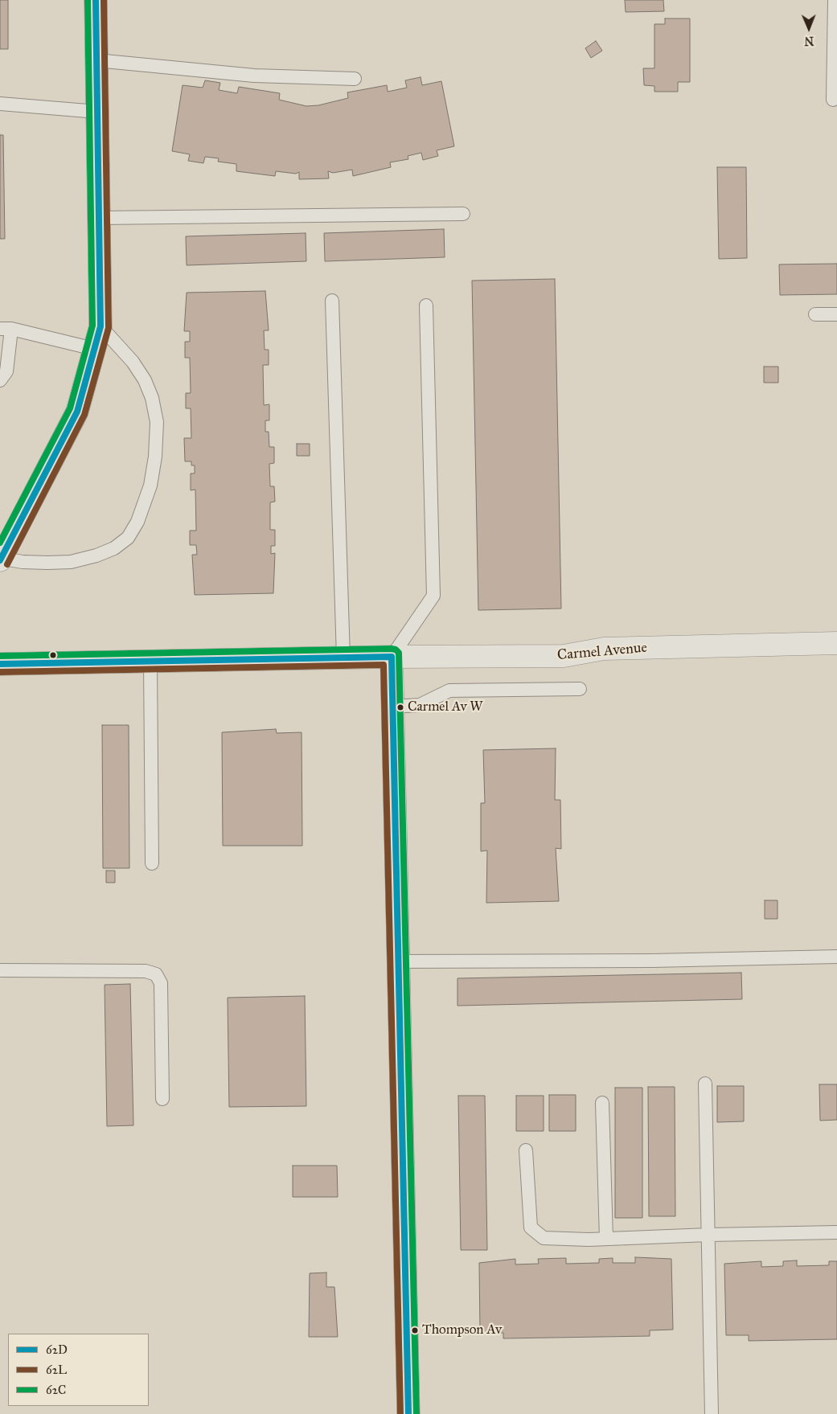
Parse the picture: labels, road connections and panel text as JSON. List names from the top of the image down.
{
  "streets": {
    "street": ["Carmel Avenue"]
  },
  "places": ["Carmel Av W", "Thompson Av"],
  "lines": ["transit line 62D", "transit line 62L", "transit line 62C"],
  "legend": ["62D", "62L", "62C"],
  "north": "bottom"
}
